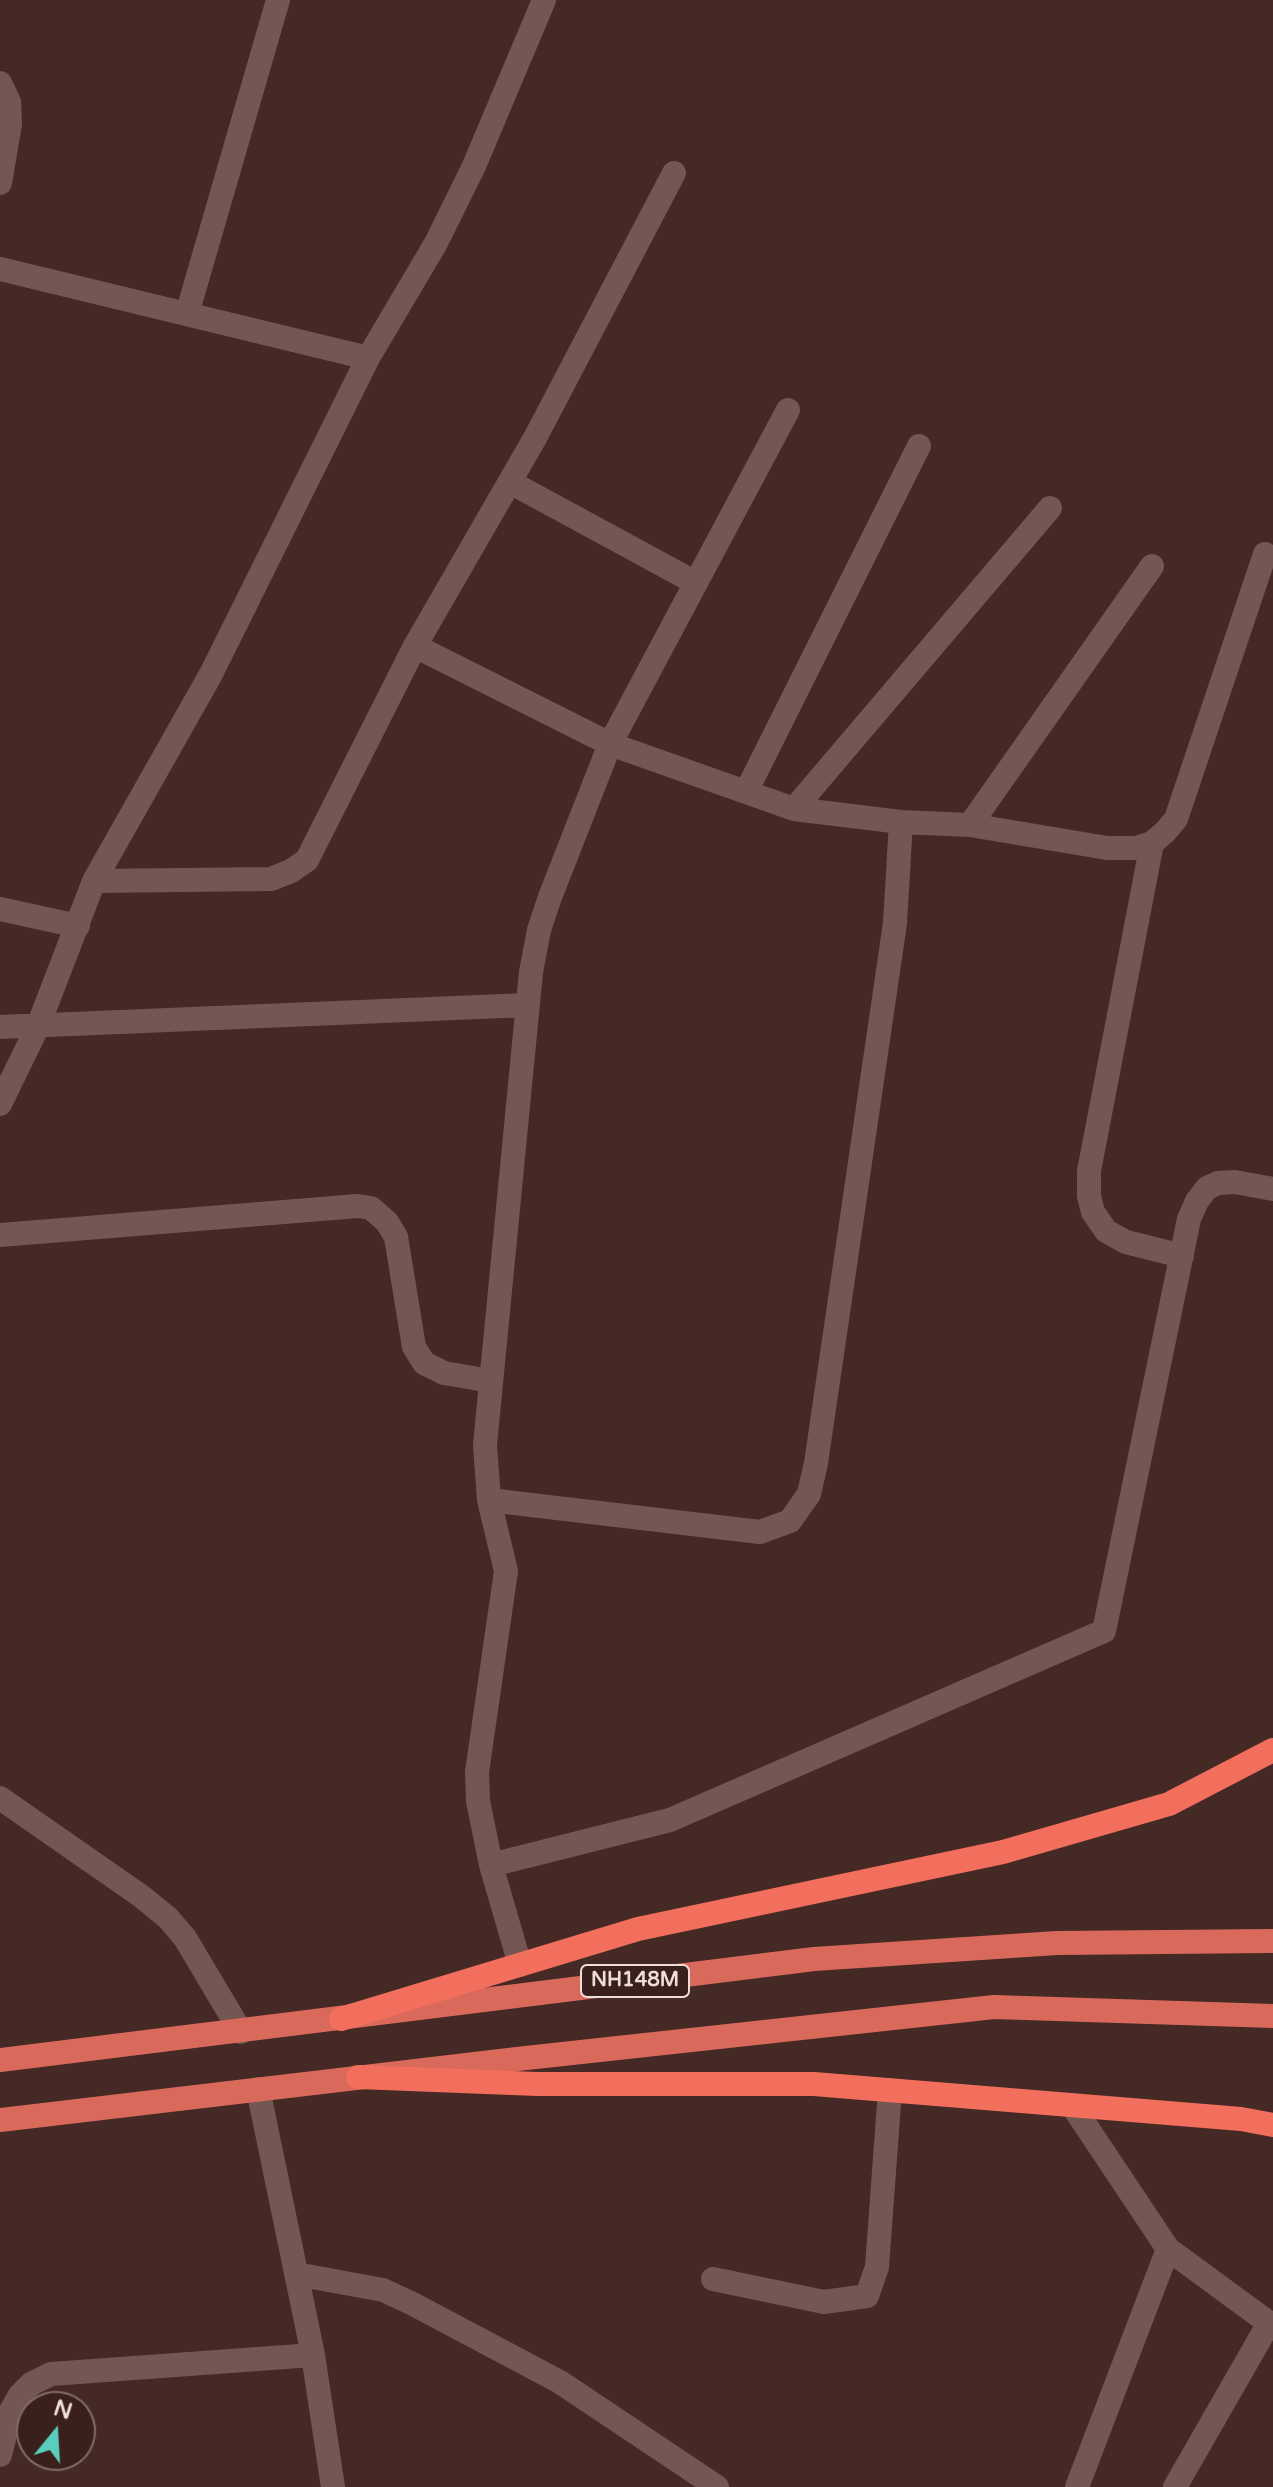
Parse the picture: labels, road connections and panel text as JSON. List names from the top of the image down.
{
  "streets": {
    "highway": ["NH148M"]
  },
  "north": "top"
}
